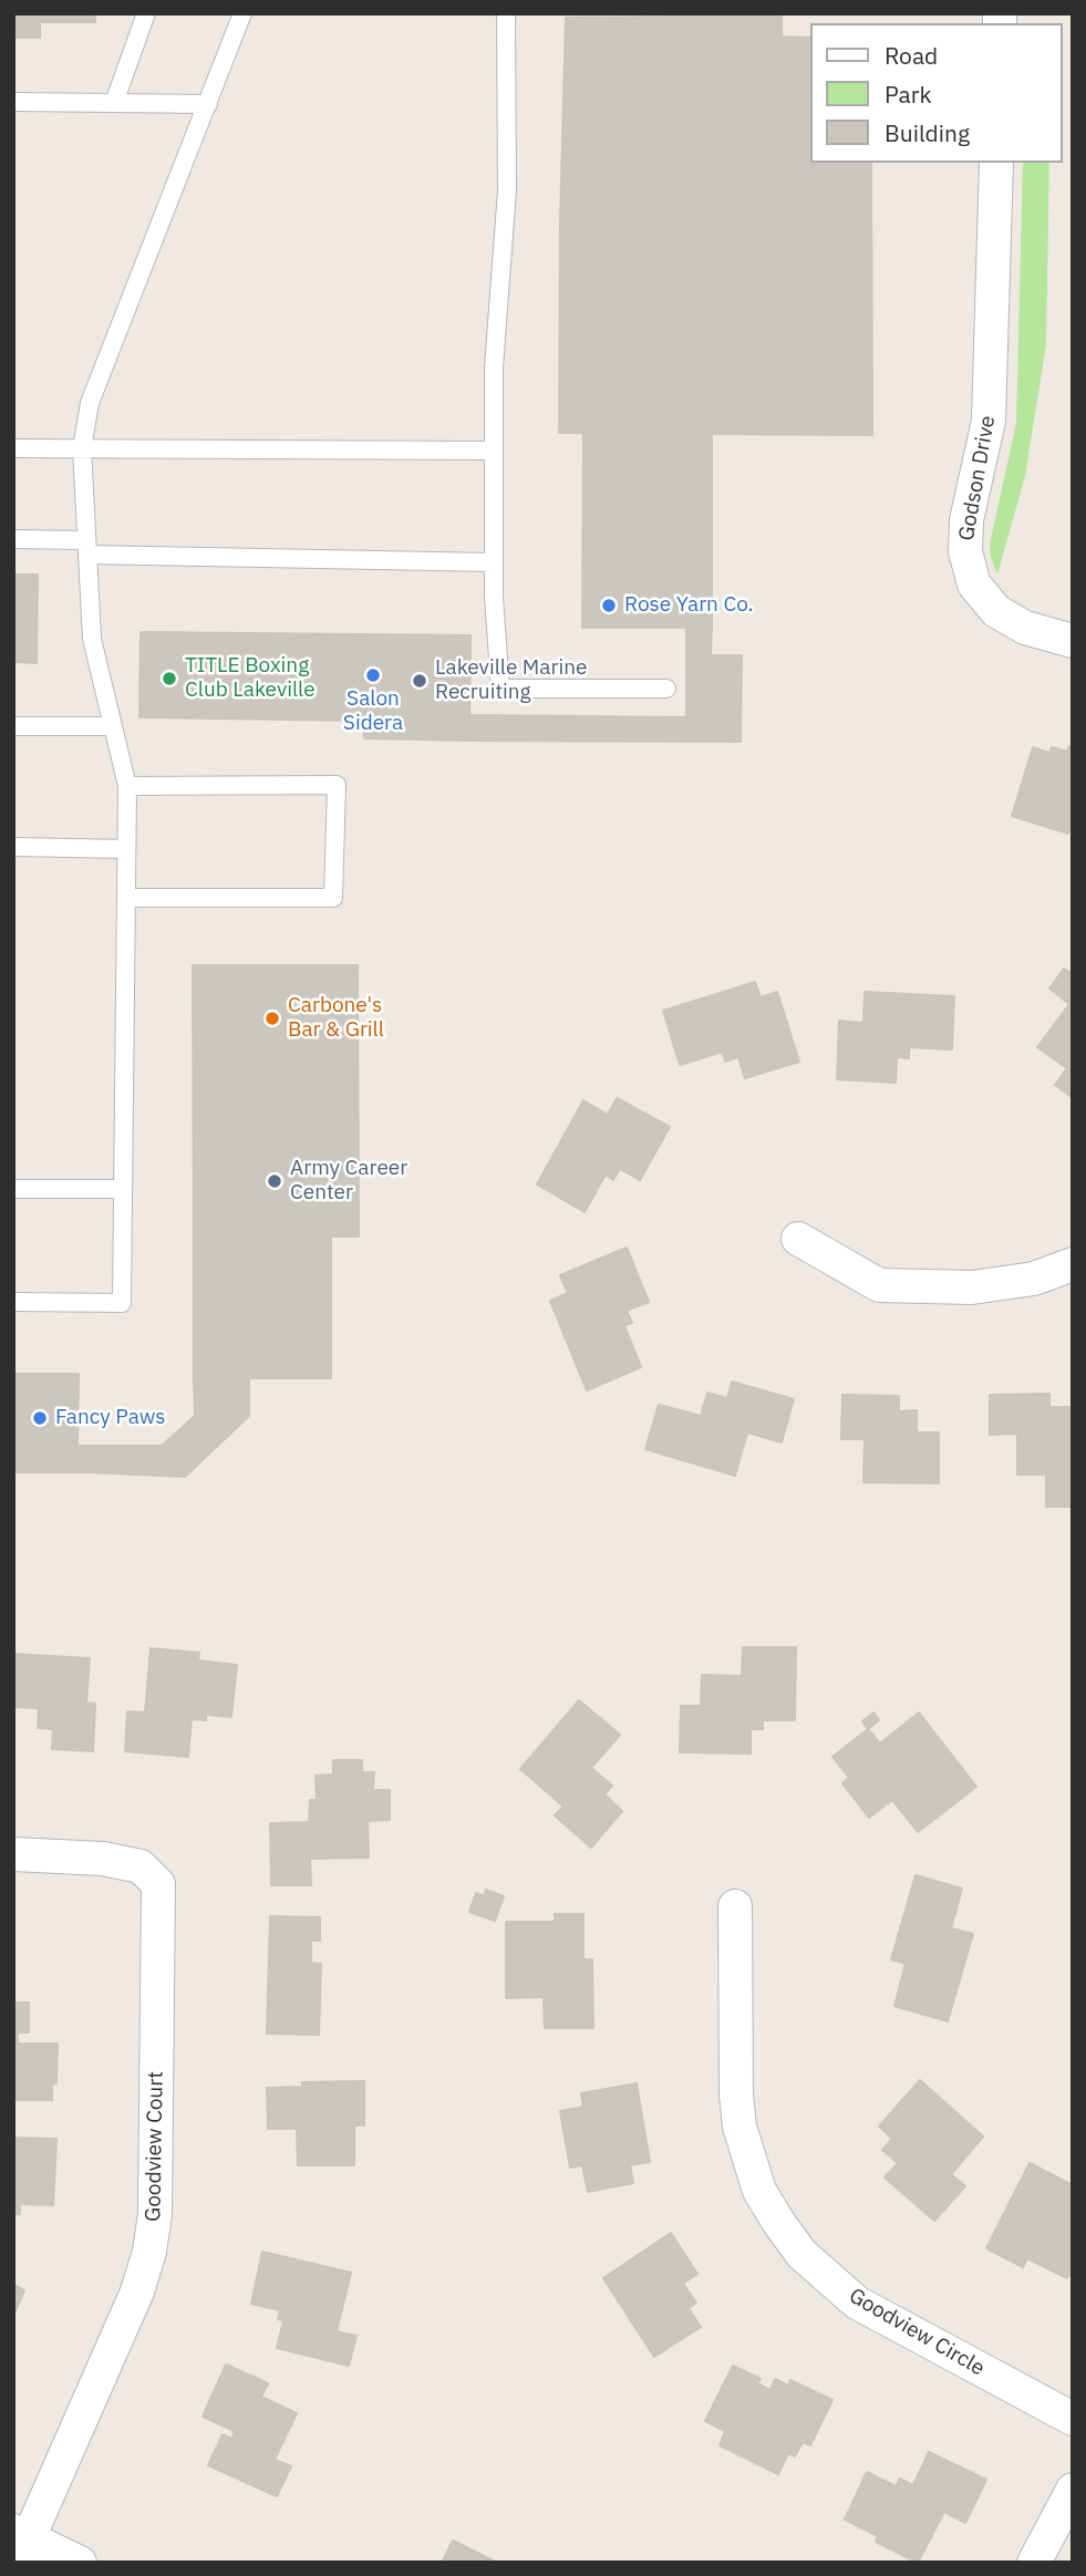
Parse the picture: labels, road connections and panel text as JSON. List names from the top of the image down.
{
  "streets": {
    "street": ["Godson Drive", "Goodview Court", "Goodview Circle"]
  },
  "places": [
    "Rose Yarn Co.",
    "Salon Sidera",
    "TITLE Boxing Club Lakeville",
    "Lakeville Marine Recruiting",
    "Carbone's Bar & Grill",
    "Army Career Center",
    "Fancy Paws"
  ],
  "legend": ["Road", "Park", "Building"]
}
